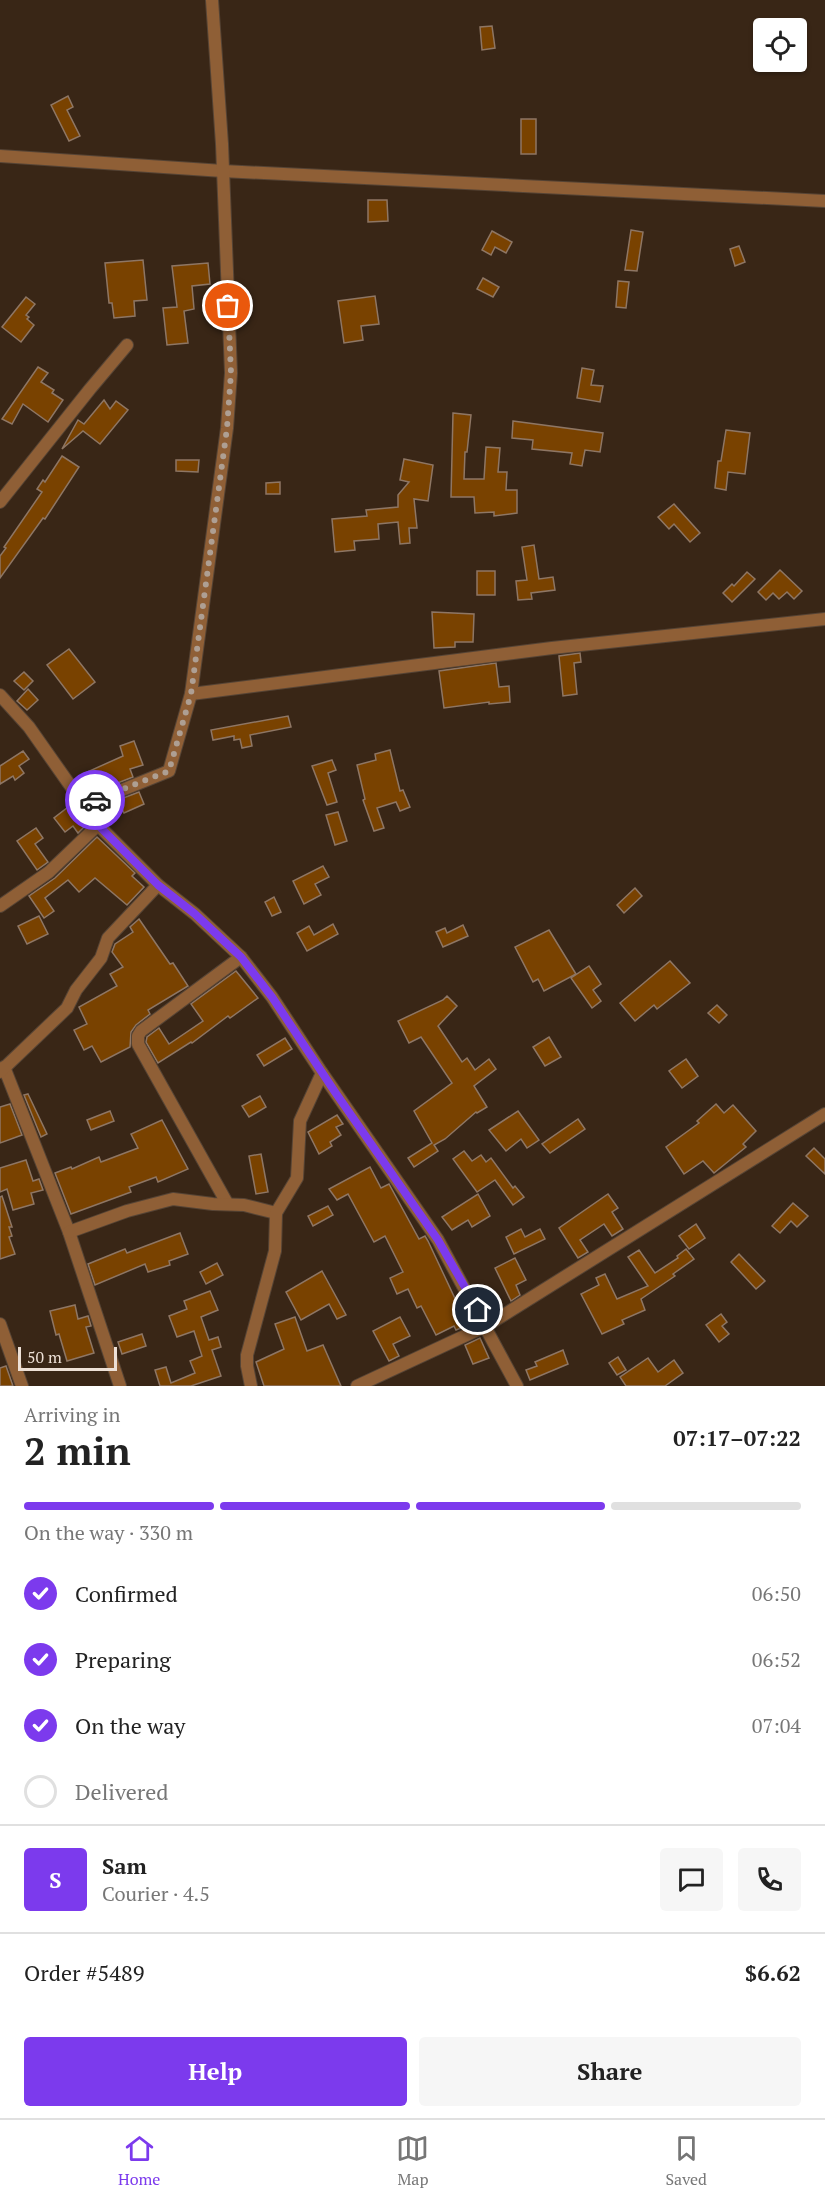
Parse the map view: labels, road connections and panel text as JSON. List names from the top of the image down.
{
  "scale_bar": "50 m",
  "page": {
    "scale": "50 m",
    "heading": ["2 min", "Arriving in", "07:17–07:22"],
    "panel": [
      "Sam",
      "Courier · 4.5",
      "Order #5489",
      "$6.62"
    ],
    "bar": "On the way · 330 m",
    "list": [
      ["Confirmed", "06:50"],
      ["Preparing", "06:52"],
      ["On the way", "07:04"],
      "Delivered"
    ],
    "round": "S",
    "buttons": ["Help", "Share"],
    "tabs": ["Home", "Map", "Saved"]
  }
}
